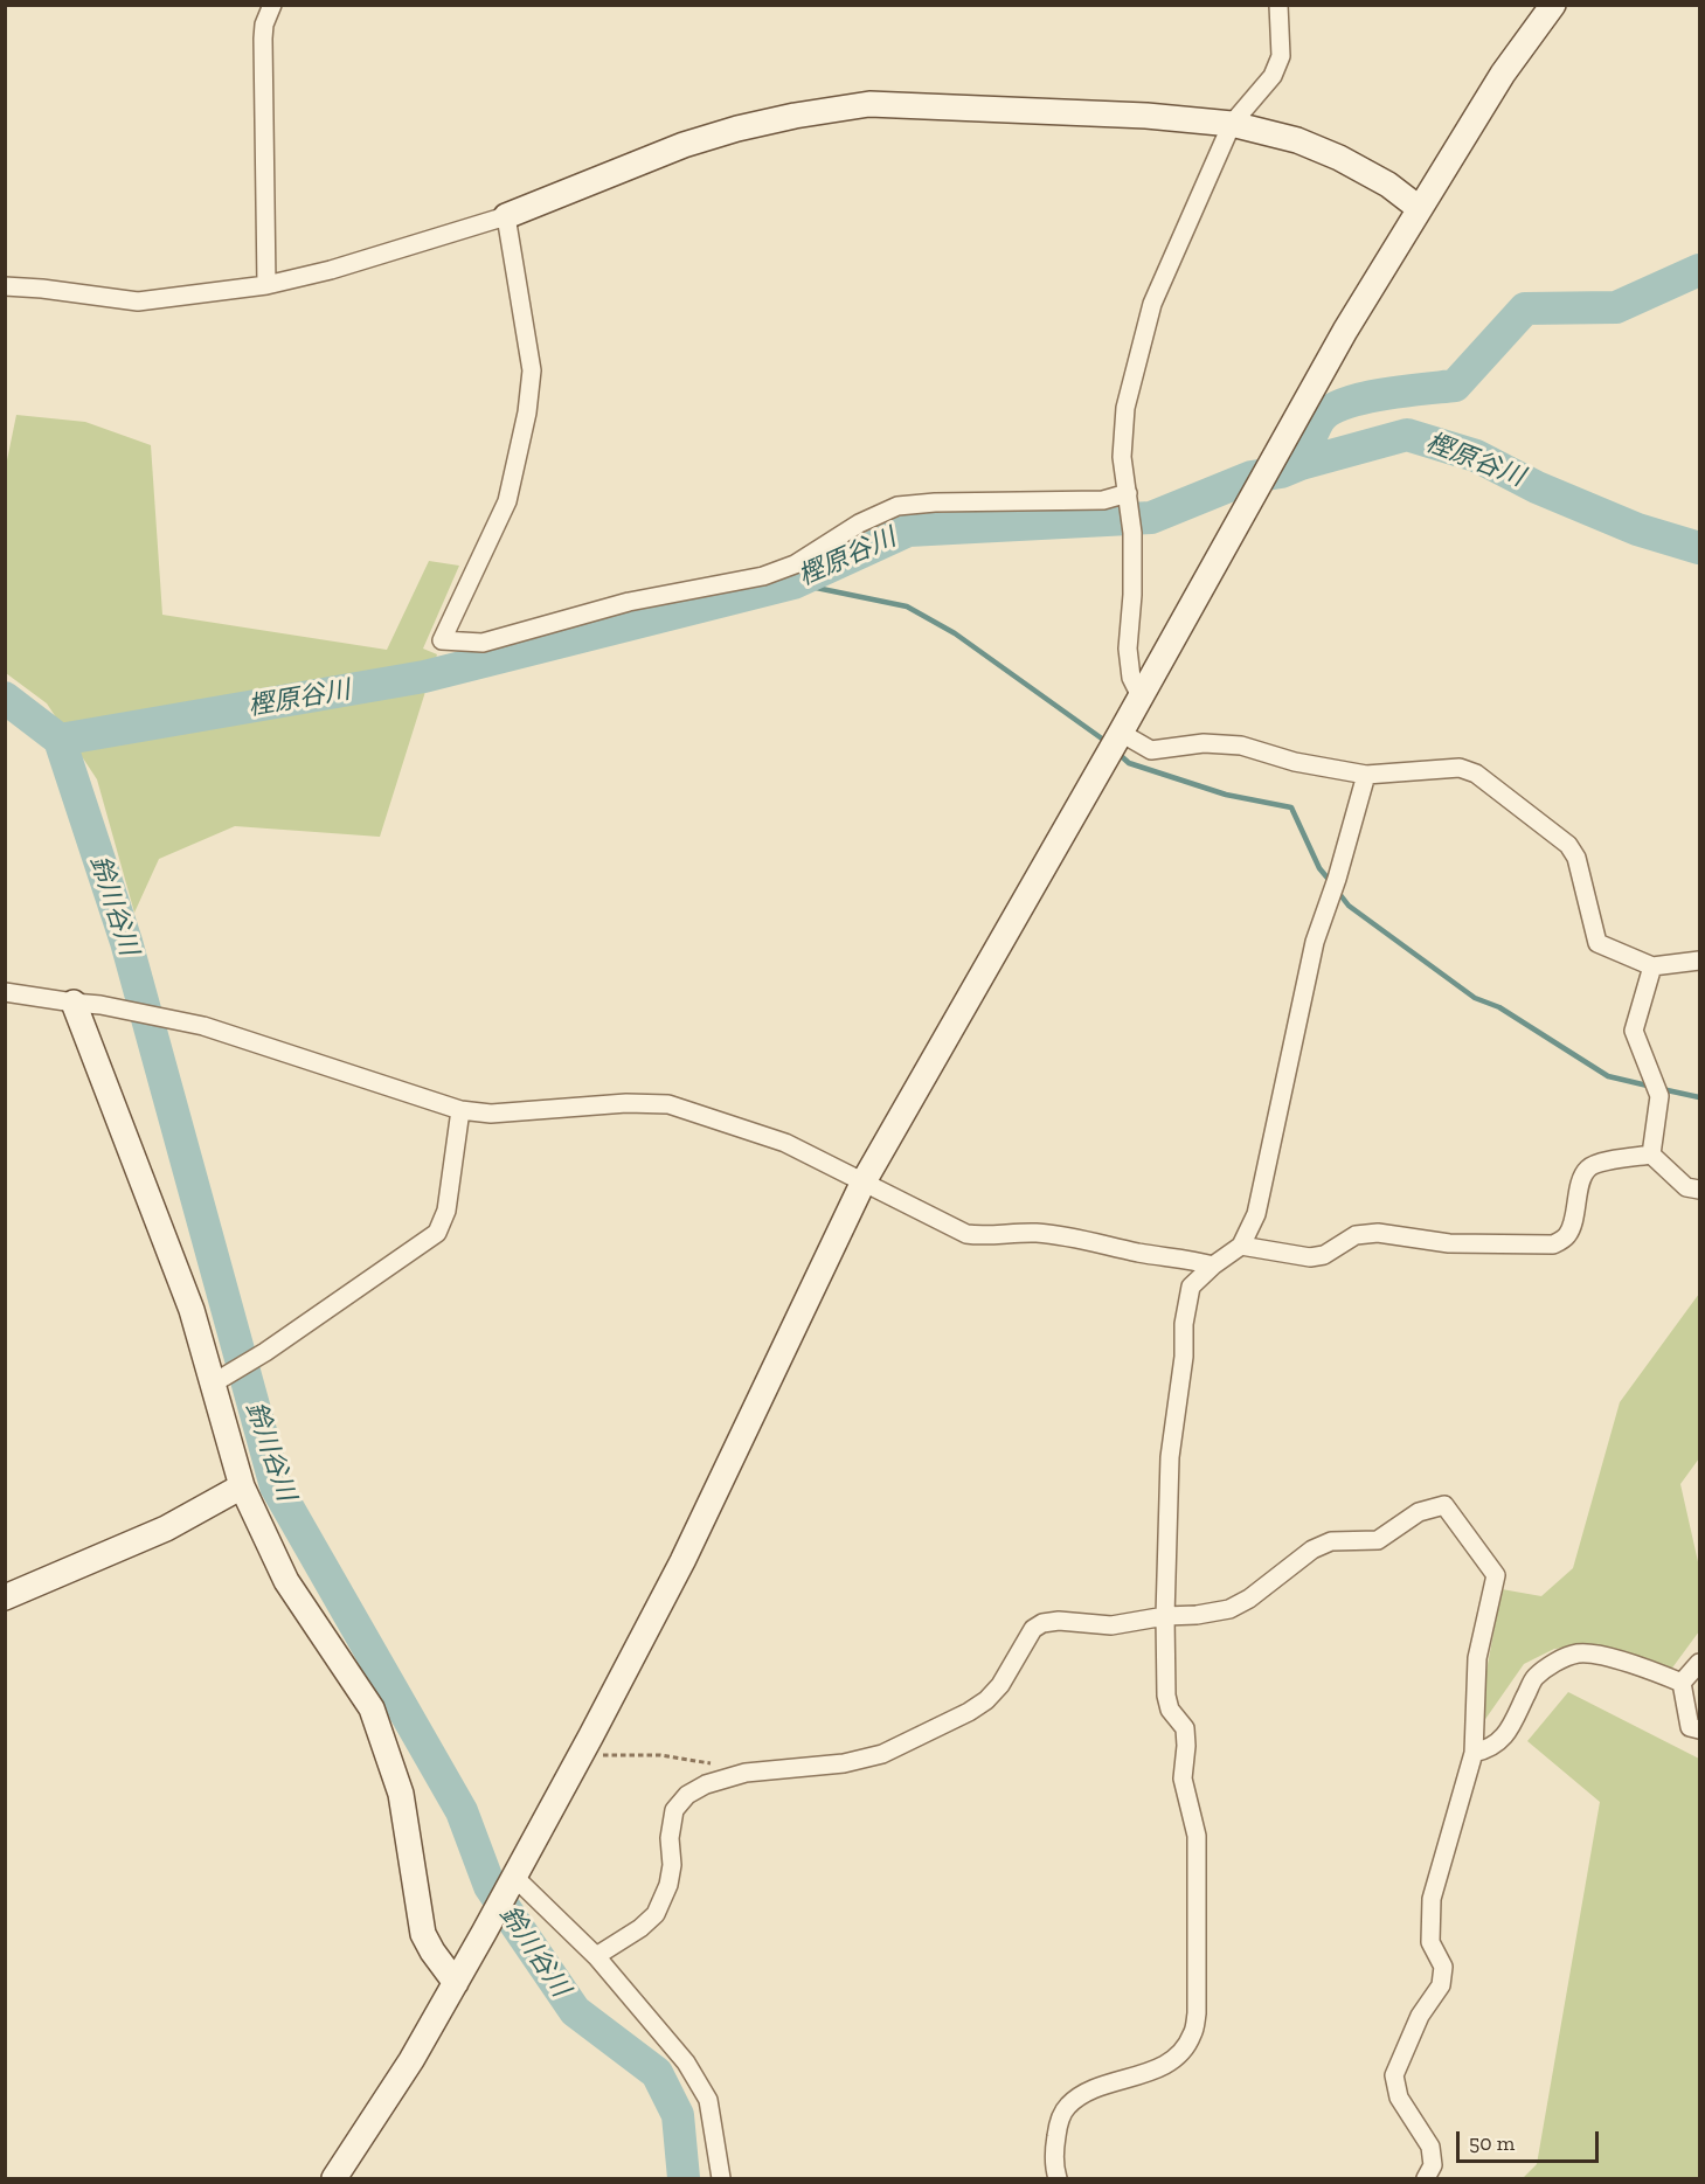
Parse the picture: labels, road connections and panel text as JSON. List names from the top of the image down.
{
  "water": ["樫原谷川", "鈴川谷川"],
  "scale_bar": "50 m"
}
